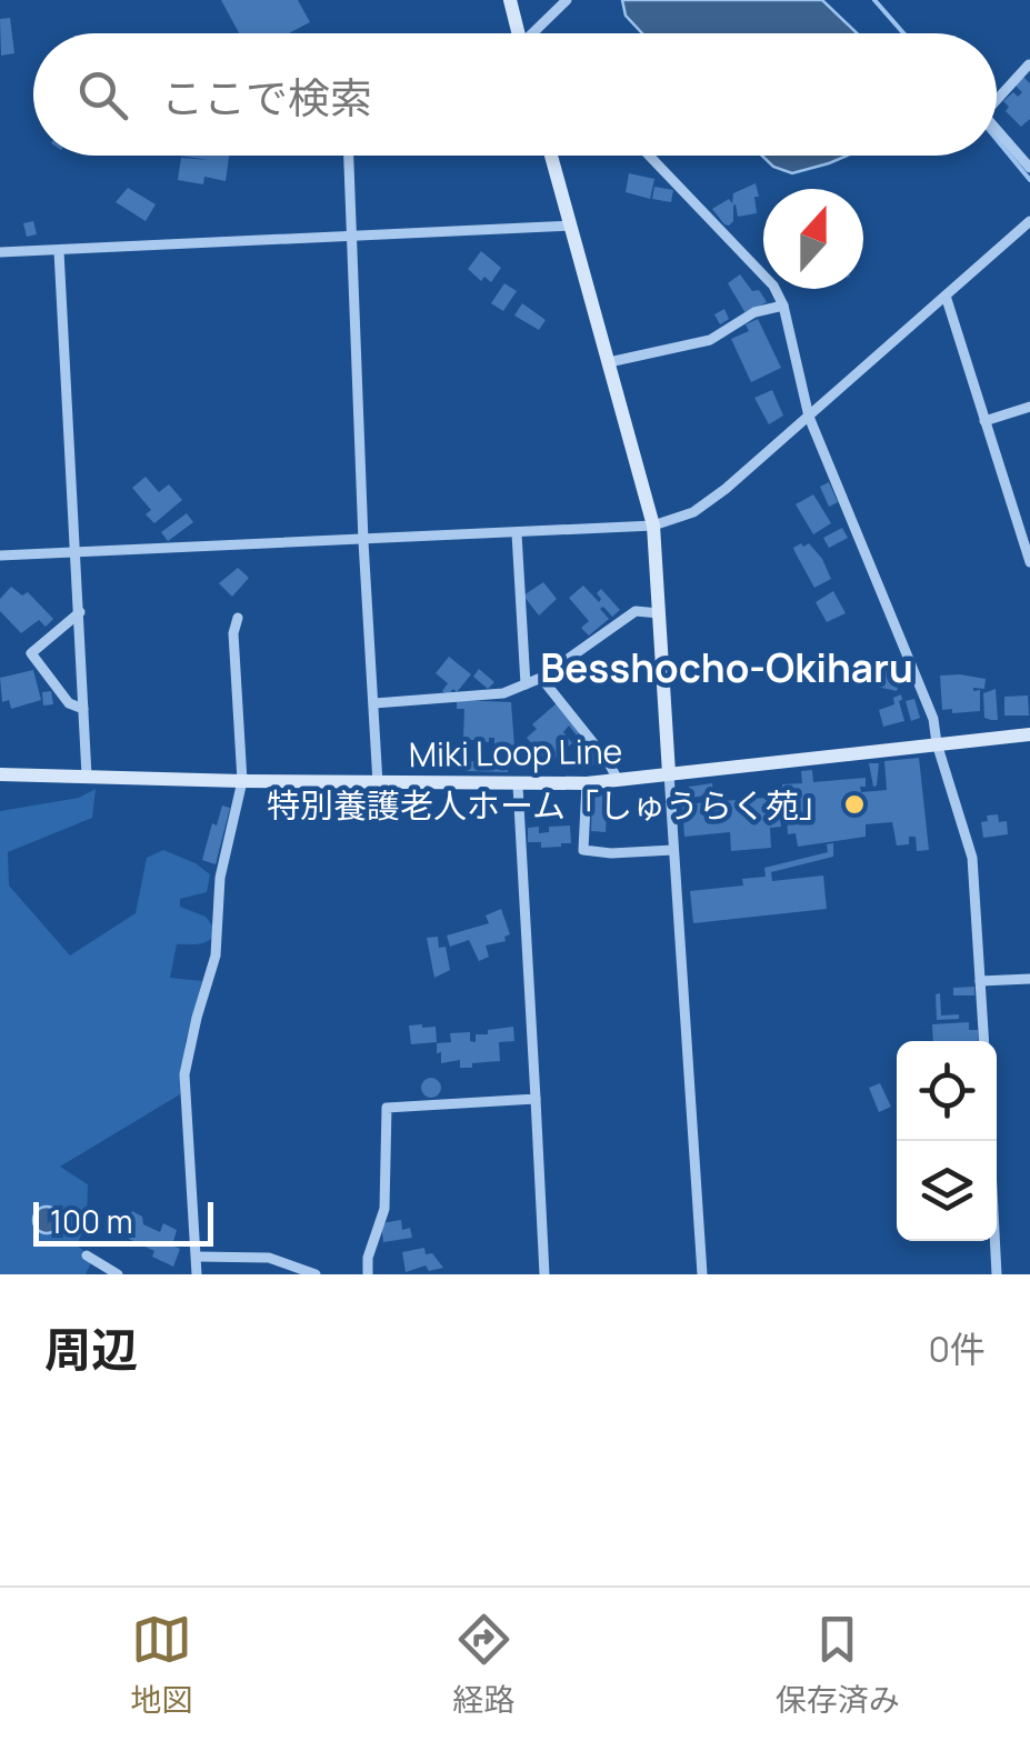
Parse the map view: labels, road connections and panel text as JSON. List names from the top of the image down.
{
  "streets": {
    "main road": ["Miki Loop Line"]
  },
  "districts": ["Besshocho-Okiharu"],
  "places": ["特別養護老人ホーム「しゅうらく苑」"],
  "scale_bar": "100 m",
  "north": "top",
  "page": {
    "search": "ここで検索",
    "scale": "100 m",
    "heading": ["周辺", "0件"],
    "nav": ["地図", "経路", "保存済み"]
  }
}
